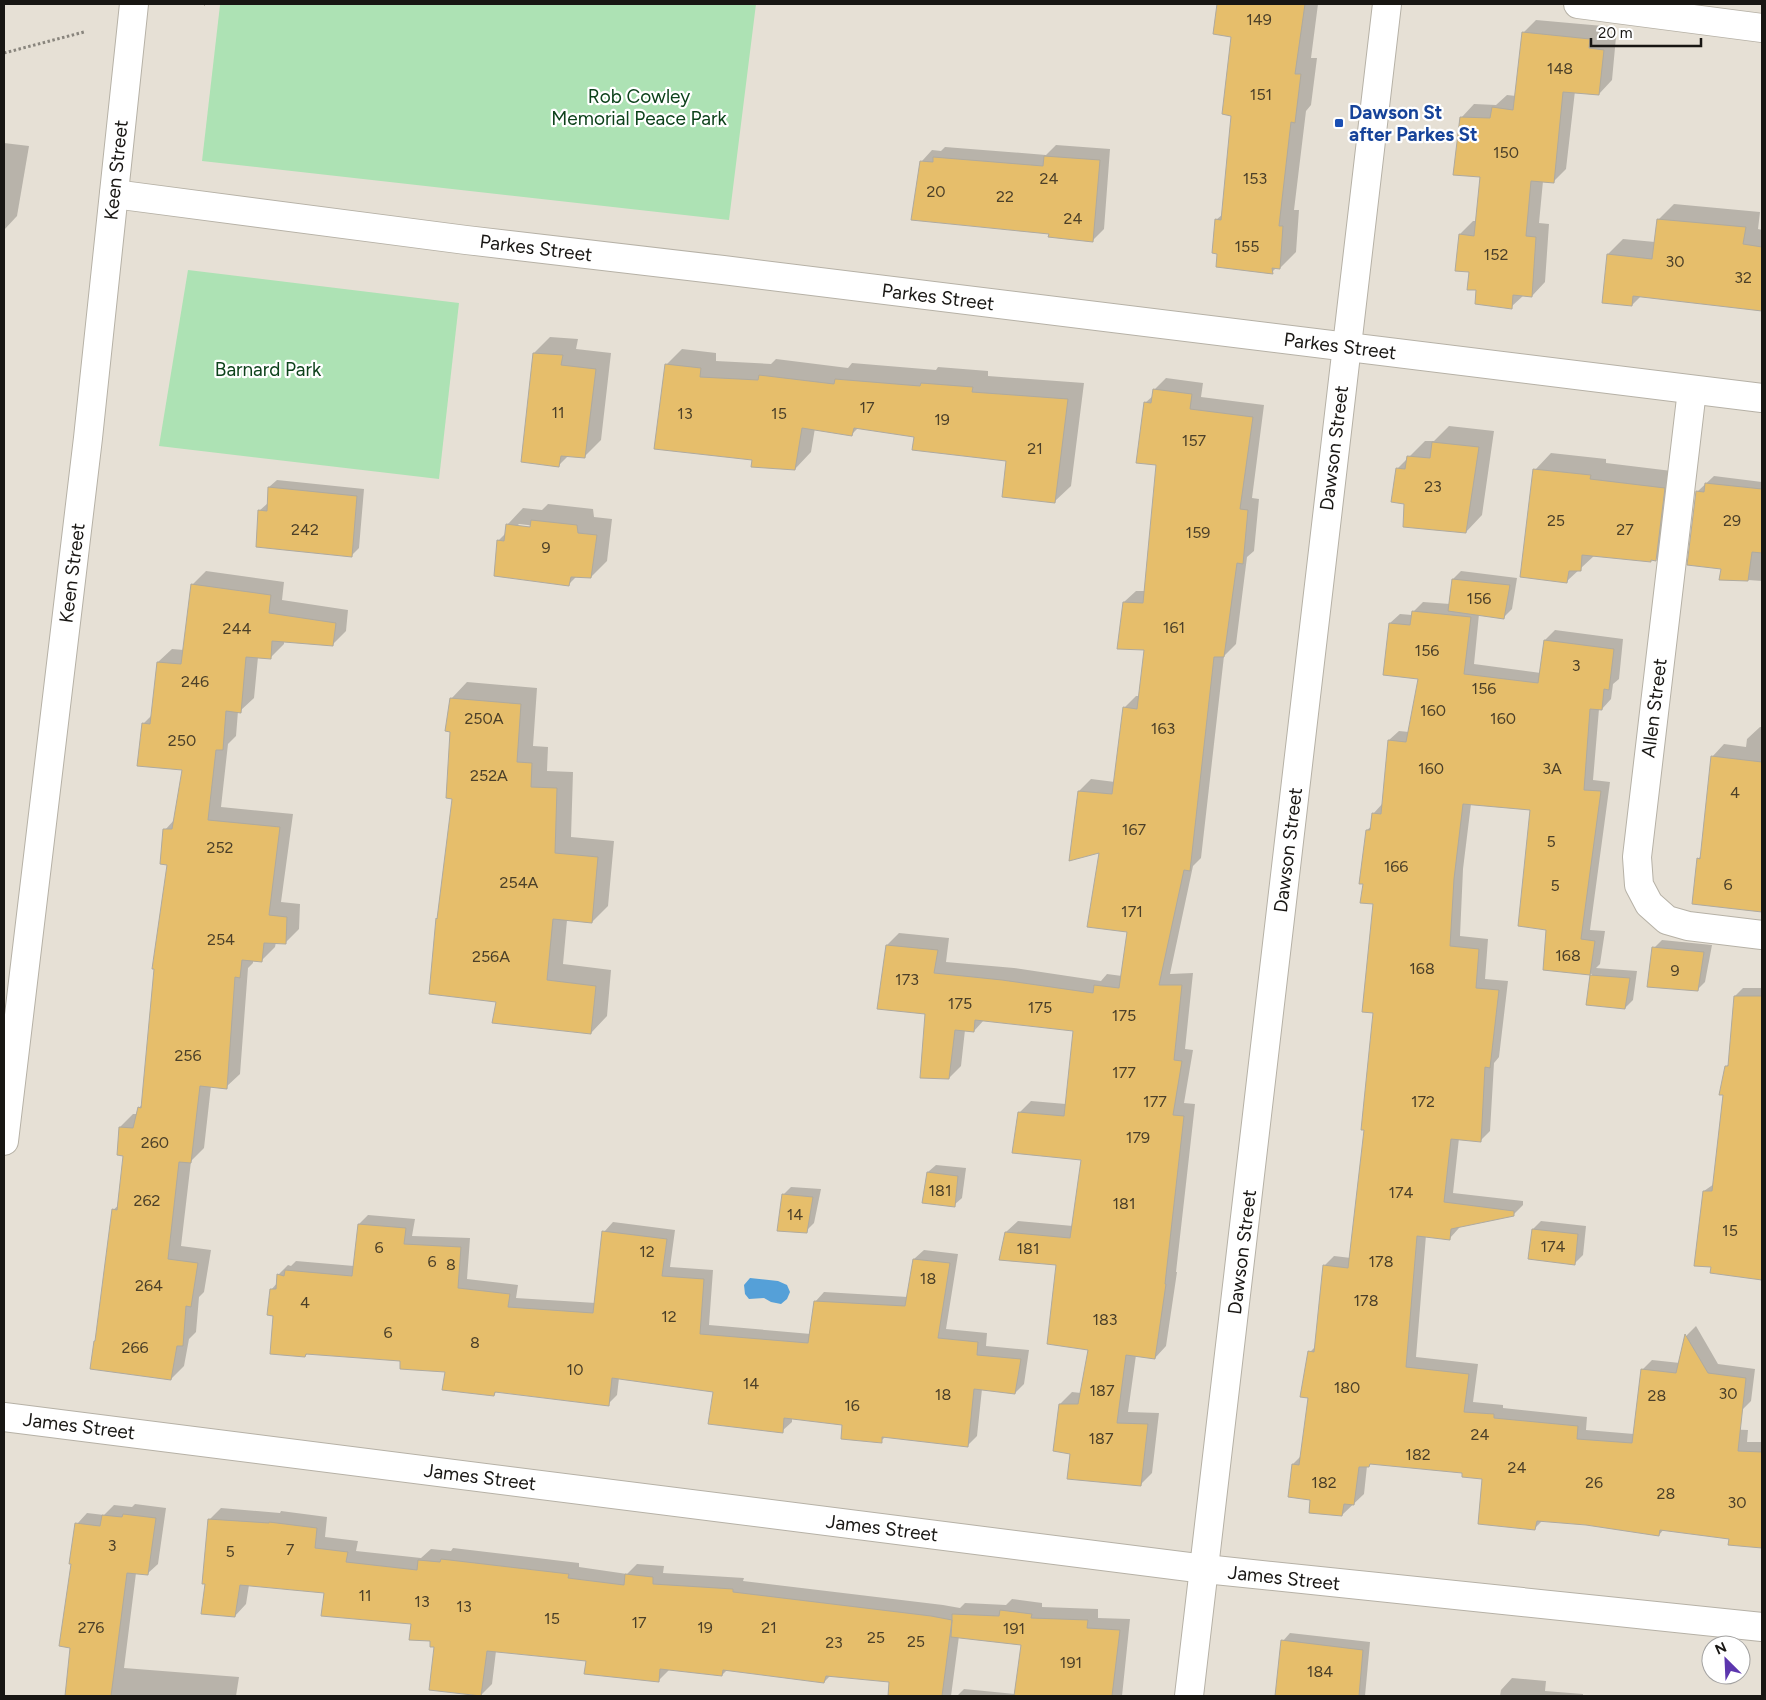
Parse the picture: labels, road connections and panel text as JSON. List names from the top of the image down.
{
  "streets": {
    "street": [
      "Keen Street",
      "Parkes Street",
      "Dawson Street",
      "Allen Street",
      "James Street"
    ]
  },
  "crossings": [
    ["Keen Street", "Parkes Street"],
    ["Parkes Street", "Dawson Street"],
    ["Parkes Street", "Allen Street"],
    ["Dawson Street", "James Street"]
  ],
  "parks": ["Rob Cowley Memorial Peace Park", "Barnard Park"],
  "places": {
    "transit": ["Dawson St after Parkes St"]
  },
  "house_numbers": [
    "149",
    "148",
    "151",
    "150",
    "24",
    "153",
    "20",
    "22",
    "24",
    "155",
    "152",
    "30",
    "32",
    "17",
    "11",
    "13",
    "15",
    "19",
    "157",
    "21",
    "23",
    "25",
    "29",
    "242",
    "27",
    "159",
    "9",
    "156",
    "161",
    "244",
    "156",
    "3",
    "246",
    "156",
    "160",
    "250A",
    "160",
    "163",
    "250",
    "160",
    "3A",
    "252A",
    "4",
    "167",
    "5",
    "252",
    "166",
    "254A",
    "6",
    "5",
    "171",
    "254",
    "168",
    "256A",
    "168",
    "9",
    "173",
    "175",
    "175",
    "175",
    "256",
    "177",
    "177",
    "172",
    "179",
    "260",
    "181",
    "174",
    "262",
    "181",
    "14",
    "15",
    "174",
    "6",
    "181",
    "12",
    "6",
    "178",
    "8",
    "18",
    "264",
    "178",
    "4",
    "12",
    "183",
    "6",
    "8",
    "266",
    "10",
    "14",
    "180",
    "187",
    "30",
    "18",
    "28",
    "16",
    "24",
    "187",
    "182",
    "24",
    "182",
    "26",
    "28",
    "30",
    "3",
    "7",
    "5",
    "11",
    "13",
    "13",
    "15",
    "17",
    "276",
    "19",
    "21",
    "191",
    "25",
    "25",
    "23",
    "191",
    "184"
  ],
  "scale_bar": "20 m",
  "north": "top left"
}
